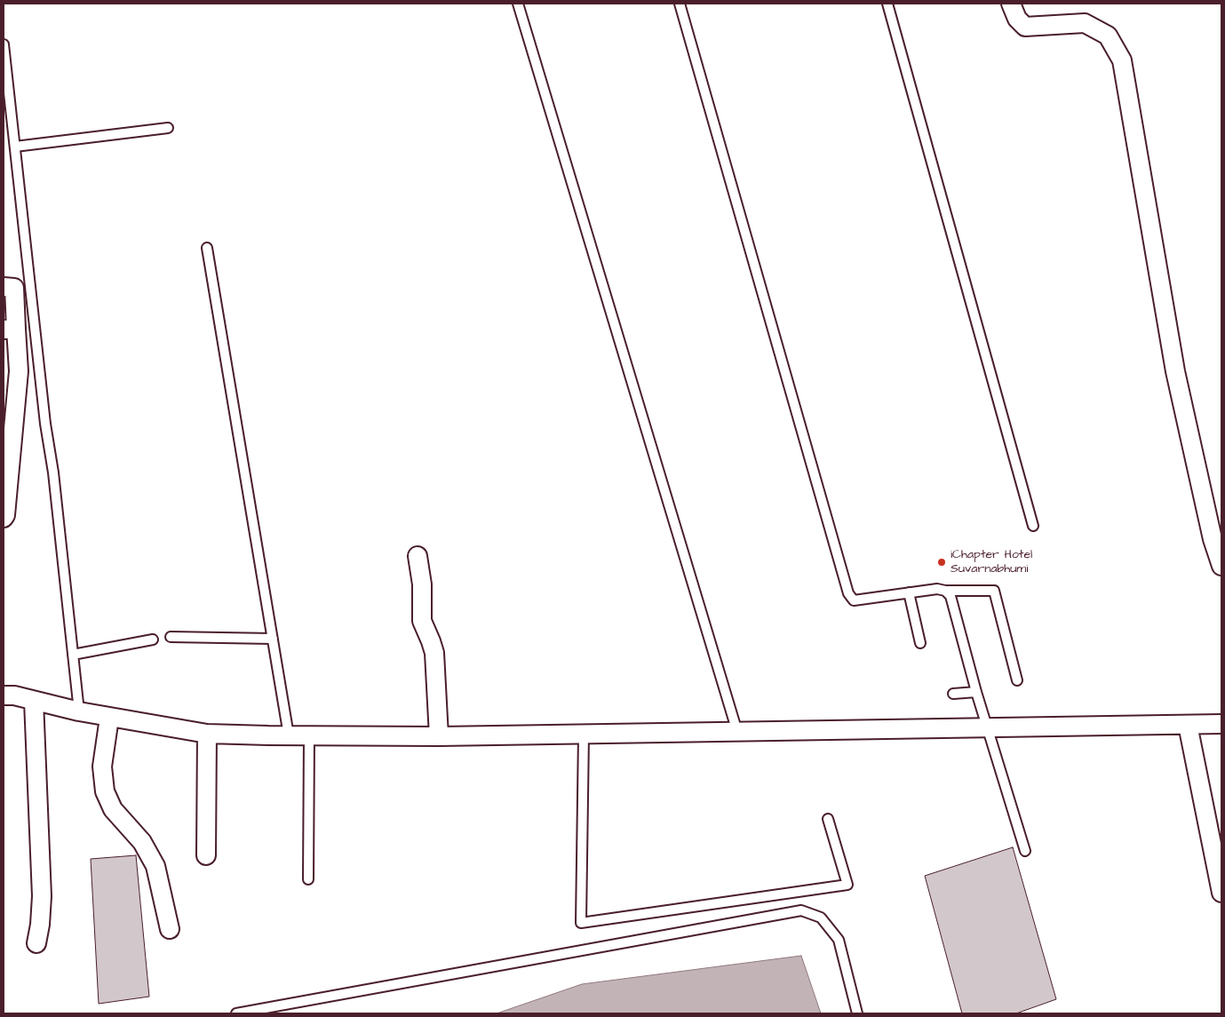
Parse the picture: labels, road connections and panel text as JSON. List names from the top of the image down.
{
  "places": ["iChapter Hotel Suvarnabhumi"]
}
